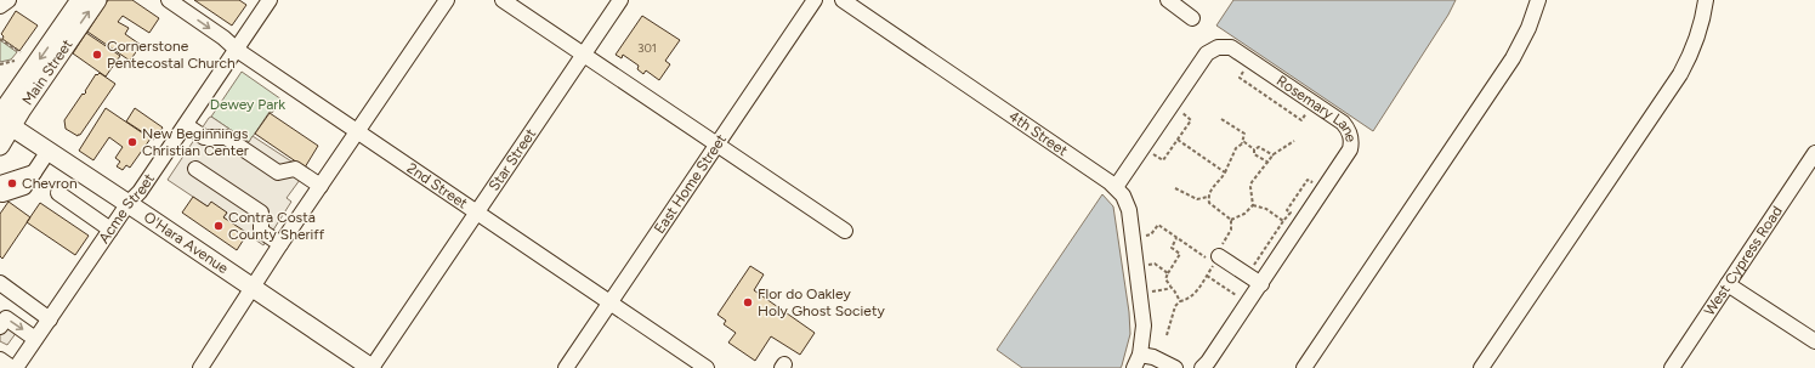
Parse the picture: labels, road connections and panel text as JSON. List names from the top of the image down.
{
  "streets": {
    "main road": ["Main Street", "O'Hara Avenue"],
    "street": [
      "Rosemary Lane",
      "4th Street",
      "Star Street",
      "East Home Street",
      "2nd Street",
      "Acme Street",
      "West Cypress Road"
    ]
  },
  "crossings": [
    ["Main Street", "O'Hara Avenue"],
    ["Rosemary Lane", "4th Street"],
    ["Star Street", "2nd Street"],
    ["Star Street", "O'Hara Avenue"],
    ["East Home Street", "2nd Street"],
    ["2nd Street", "Acme Street"],
    ["Acme Street", "O'Hara Avenue"]
  ],
  "parks": ["Dewey Park"],
  "places": [
    "Cornerstone Pentecostal Church",
    "New Beginnings Christian Center",
    "Chevron",
    "Contra Costa County Sheriff",
    "Flor do Oakley Holy Ghost Society"
  ],
  "house_numbers": ["301"]
}
